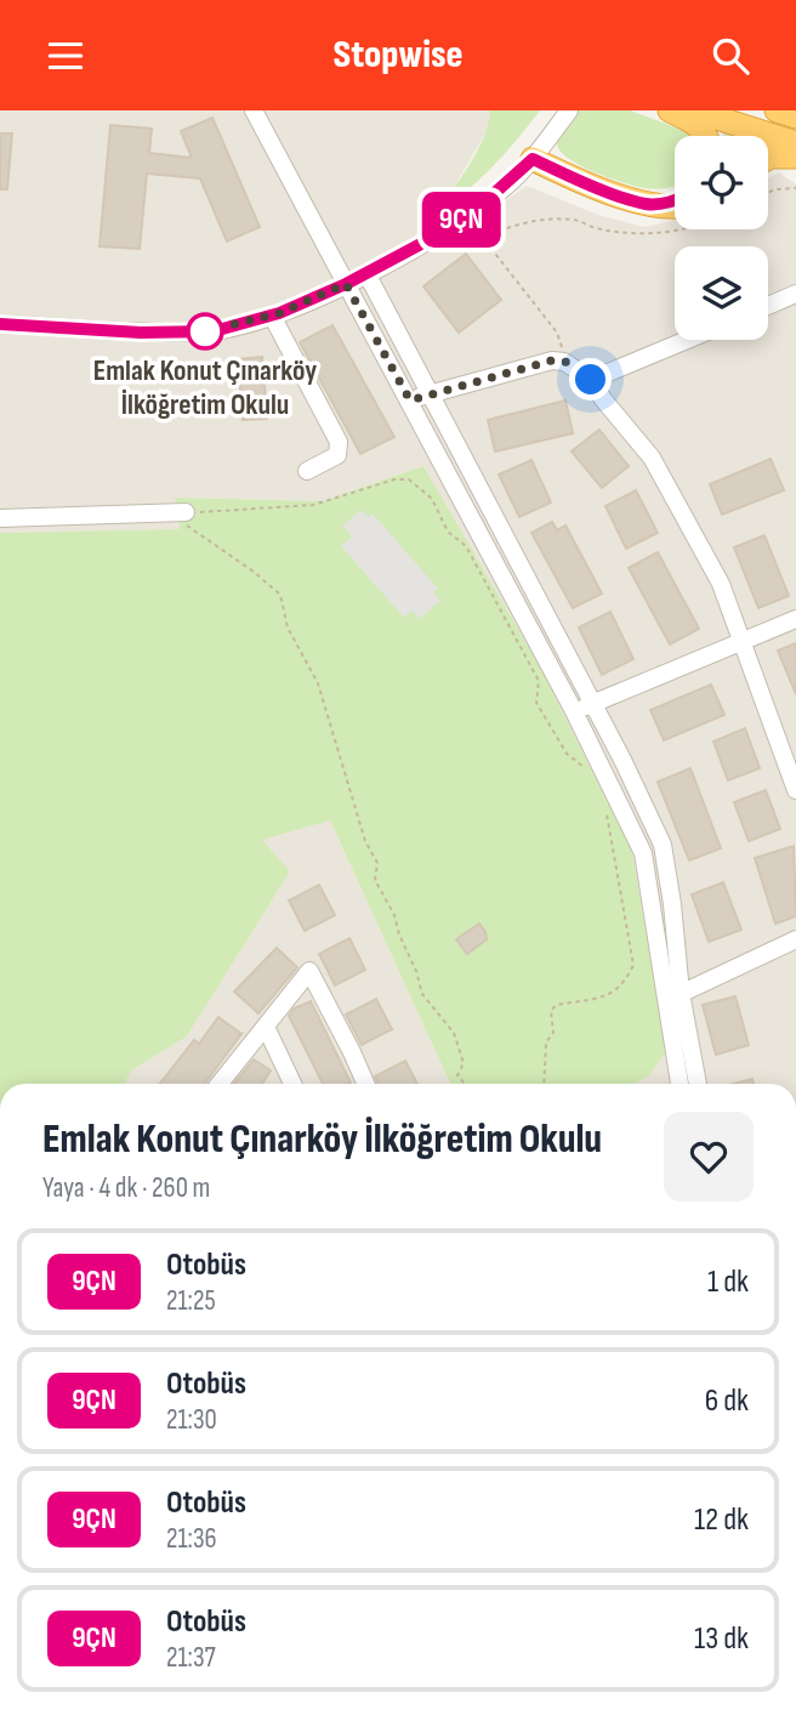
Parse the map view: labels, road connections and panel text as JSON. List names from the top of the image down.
{
  "places": ["Emlak Konut Çınarköy İlköğretim Okulu"],
  "lines": ["bus line 9ÇN"],
  "page": {
    "header": "Stopwise",
    "on_map": "9ÇN",
    "heading": ["Emlak Konut Çınarköy İlköğretim Okulu", "Yaya · 4 dk · 260 m"],
    "list": [
      {
        "mark": "9ÇN",
        "name": "Otobüs",
        "note": "21:25",
        "value": "1 dk"
      },
      {
        "mark": "9ÇN",
        "name": "Otobüs",
        "note": "21:30",
        "value": "6 dk"
      },
      {
        "mark": "9ÇN",
        "name": "Otobüs",
        "note": "21:36",
        "value": "12 dk"
      },
      {
        "mark": "9ÇN",
        "name": "Otobüs",
        "note": "21:37",
        "value": "13 dk"
      }
    ]
  }
}
